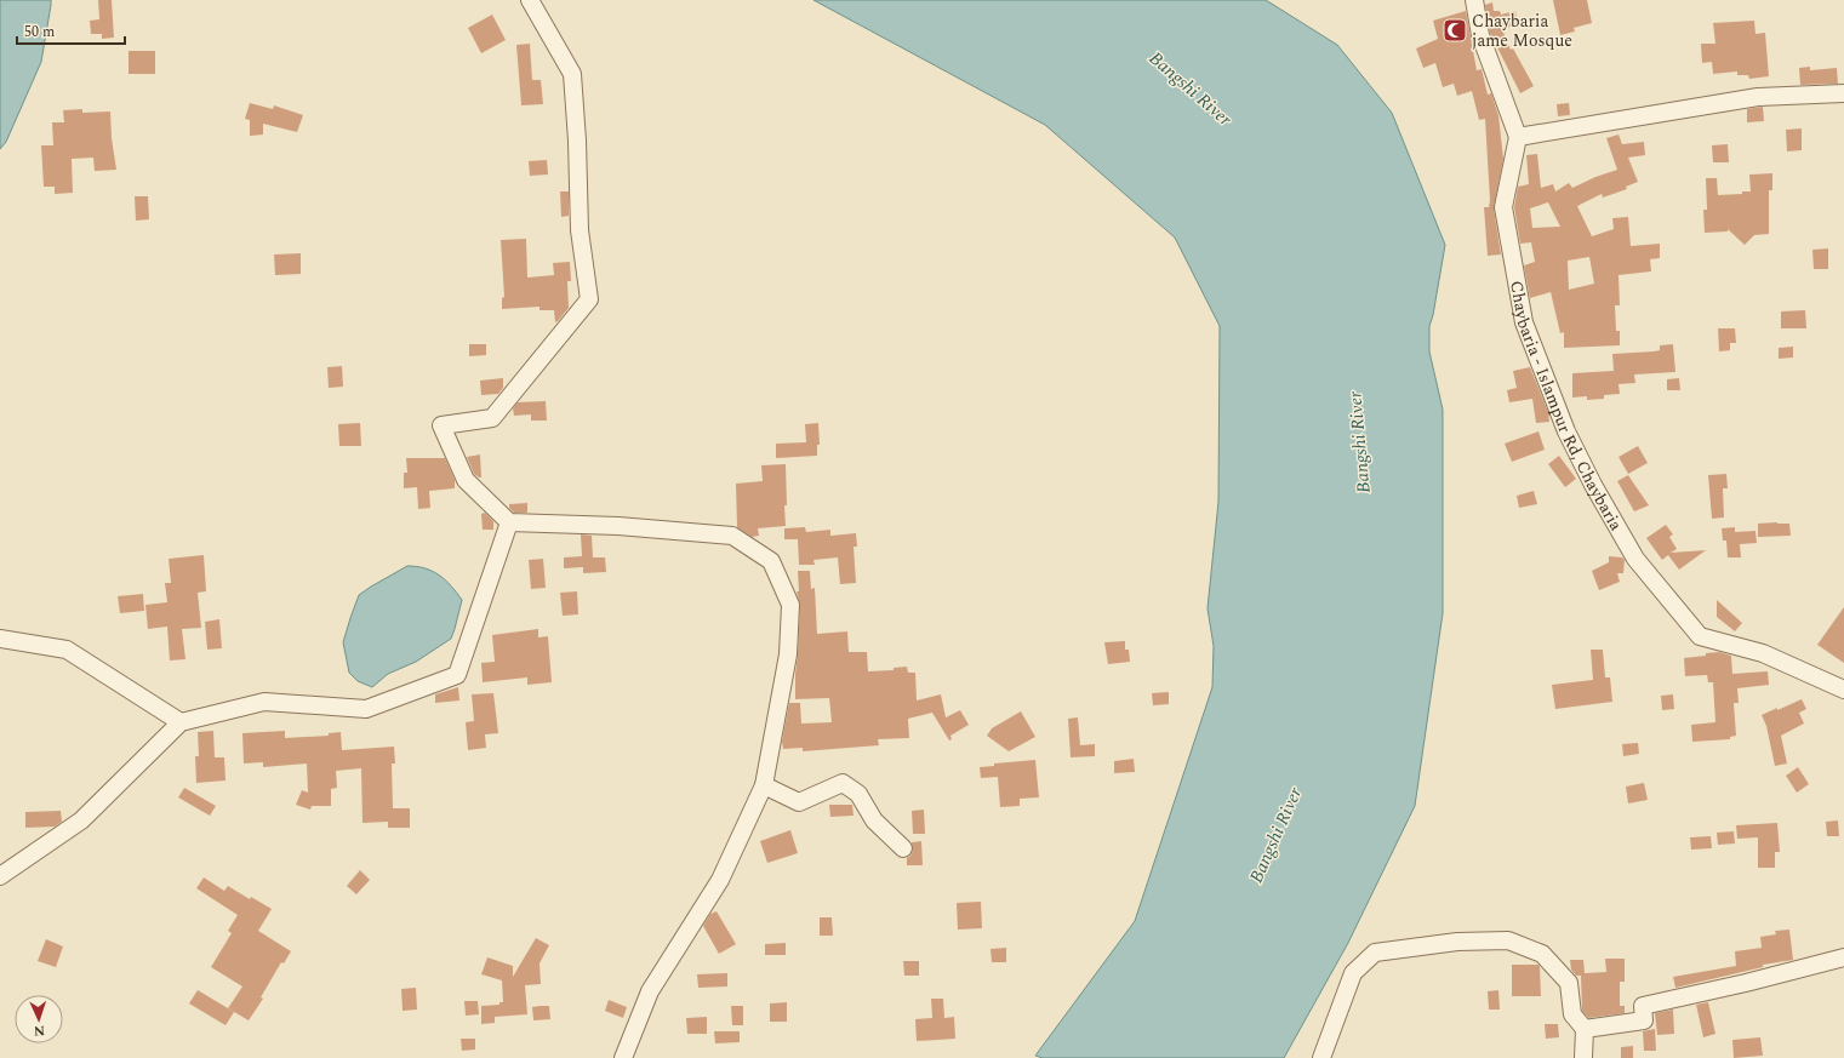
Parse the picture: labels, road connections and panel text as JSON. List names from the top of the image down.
{
  "streets": {
    "street": ["Chaybaria - Islampur Rd, Chaybaria"]
  },
  "water": ["Bangshi River"],
  "places": {
    "mosque": ["Chaybaria jame Mosque"]
  },
  "scale_bar": "50 m",
  "north": "bottom"
}
